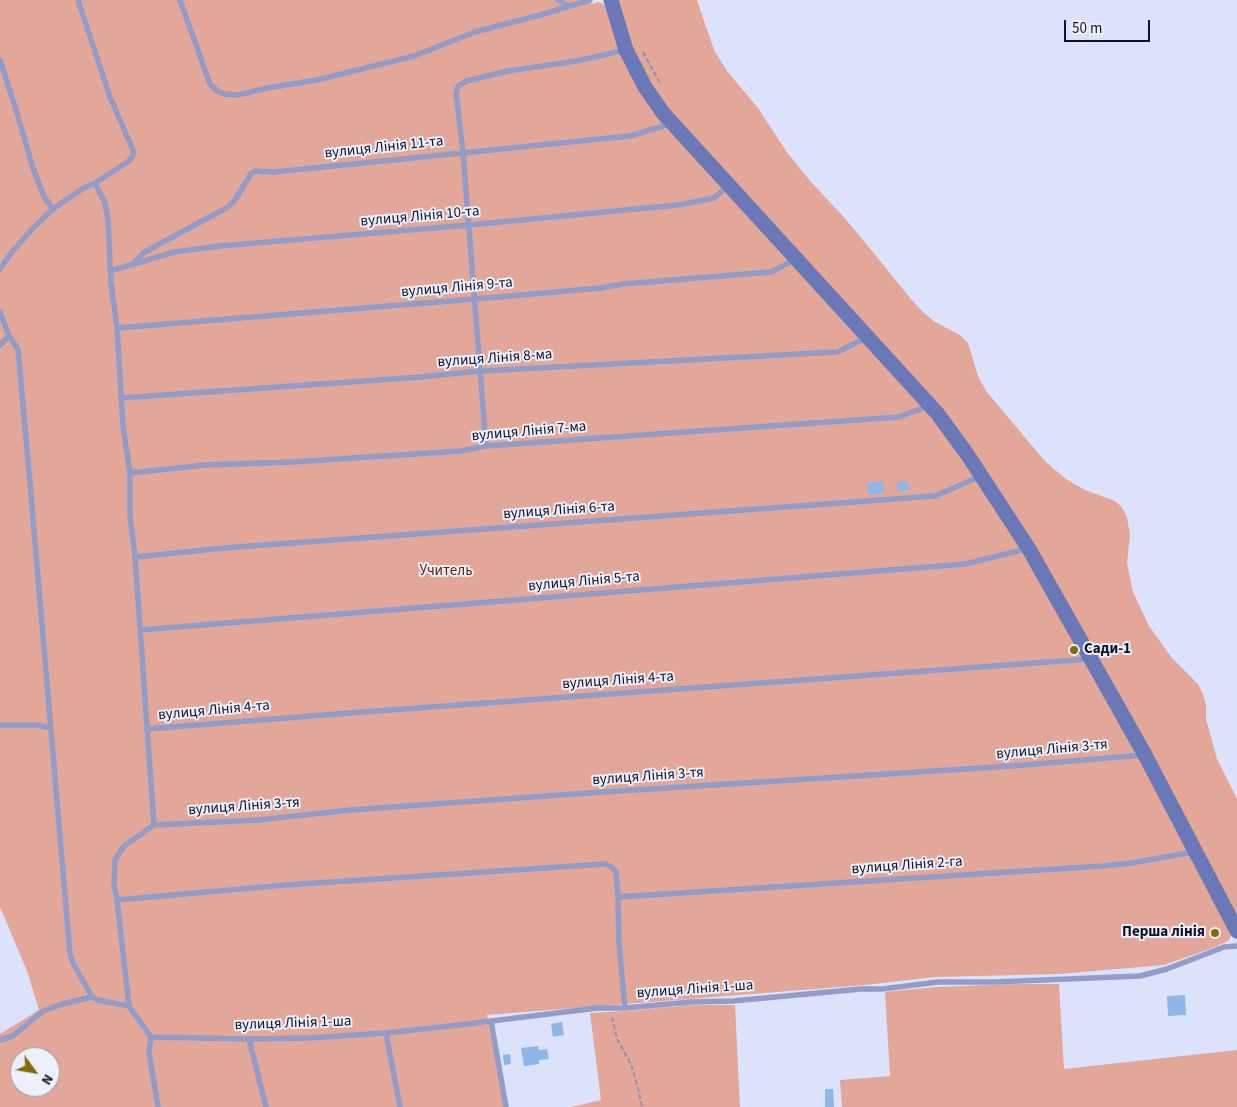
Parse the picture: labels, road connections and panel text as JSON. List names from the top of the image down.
{
  "streets": {
    "lane": [
      "вулиця Лінія 11-та",
      "вулиця Лінія 10-та",
      "вулиця Лінія 9-та",
      "вулиця Лінія 8-ма",
      "вулиця Лінія 7-ма",
      "вулиця Лінія 6-та",
      "вулиця Лінія 5-та",
      "вулиця Лінія 4-та",
      "вулиця Лінія 3-тя",
      "вулиця Лінія 2-га",
      "вулиця Лінія 1-ша"
    ]
  },
  "crossings": [
    ["вулиця Лінія 11-та", "вулиця Лінія 10-та"]
  ],
  "parks": ["Учитель"],
  "places": ["Сади-1", "Перша лінія"],
  "scale_bar": "50 m",
  "north": "bottom right"
}
